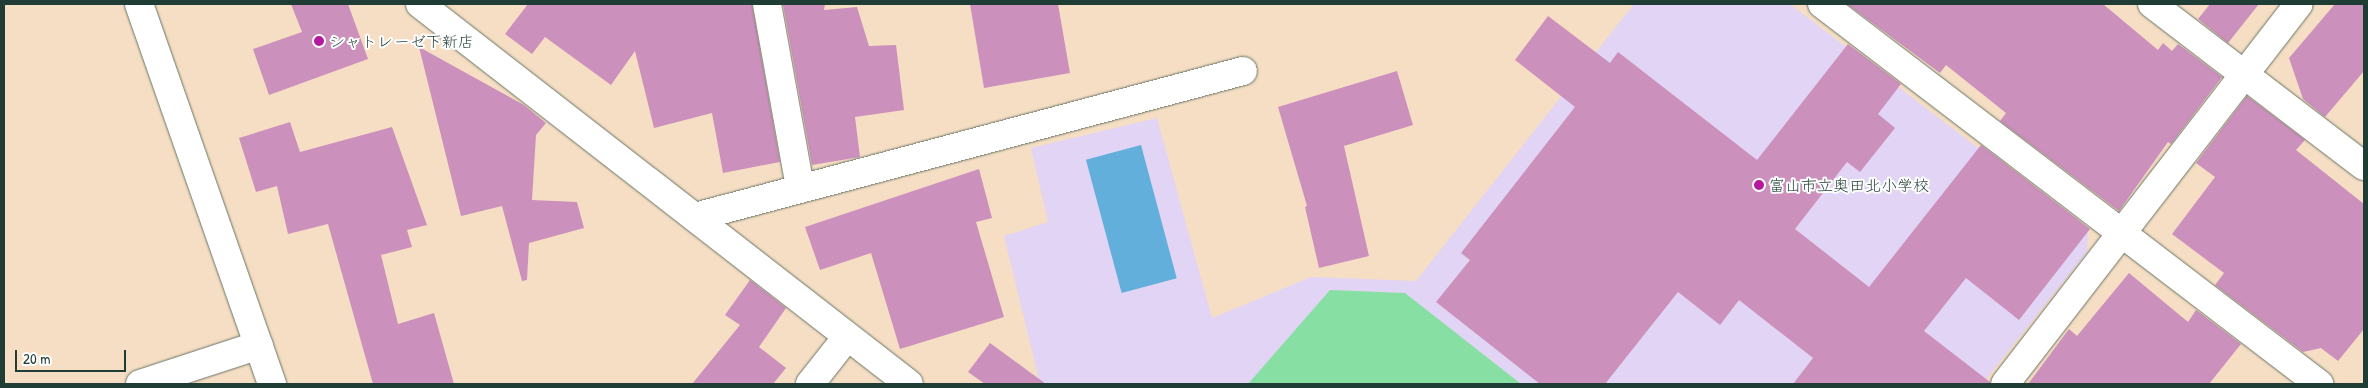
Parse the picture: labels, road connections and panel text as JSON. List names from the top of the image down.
{
  "places": ["シャトレーゼ下新店", "富山市立奥田北小学校"],
  "scale_bar": "20 m"
}
